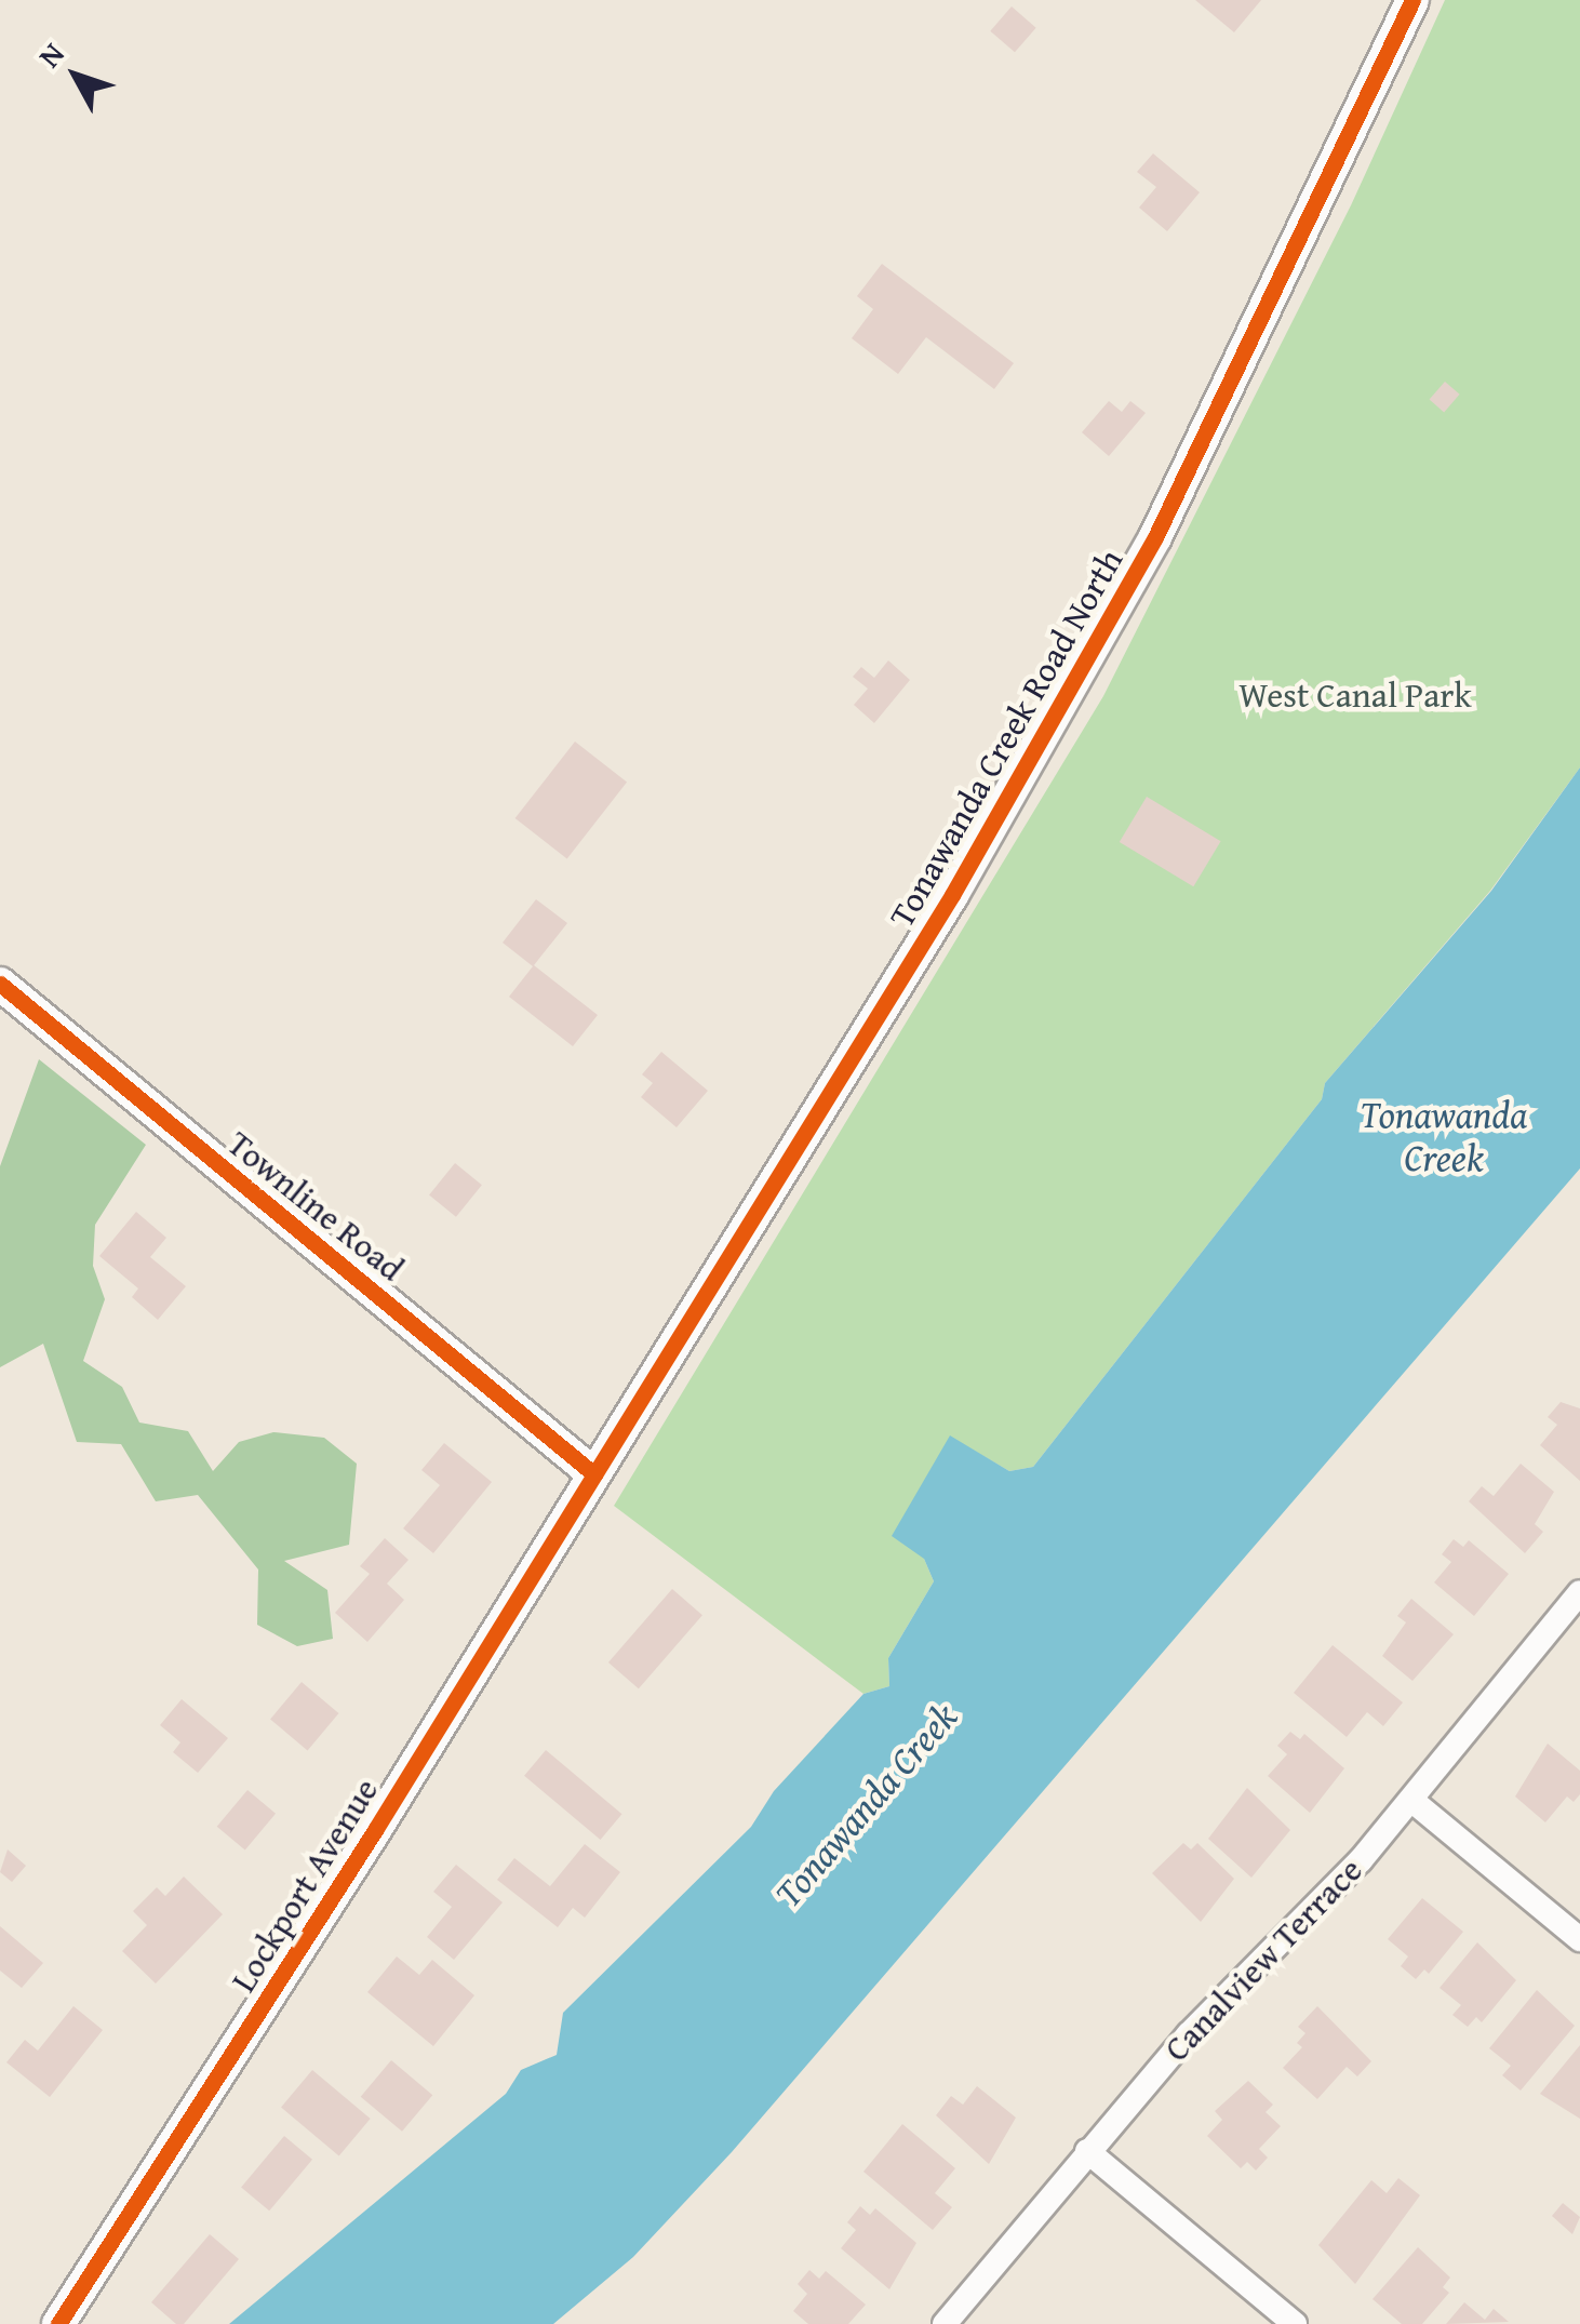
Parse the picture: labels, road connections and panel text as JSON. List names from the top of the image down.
{
  "streets": {
    "street": [
      "Tonawanda Creek Road North",
      "Townline Road",
      "Lockport Avenue",
      "Canalview Terrace"
    ]
  },
  "crossings": [
    ["Tonawanda Creek Road North", "Townline Road"],
    ["Tonawanda Creek Road North", "Lockport Avenue"],
    ["Townline Road", "Lockport Avenue"]
  ],
  "water": ["Tonawanda Creek"],
  "parks": ["West Canal Park"],
  "north": "top left"
}
